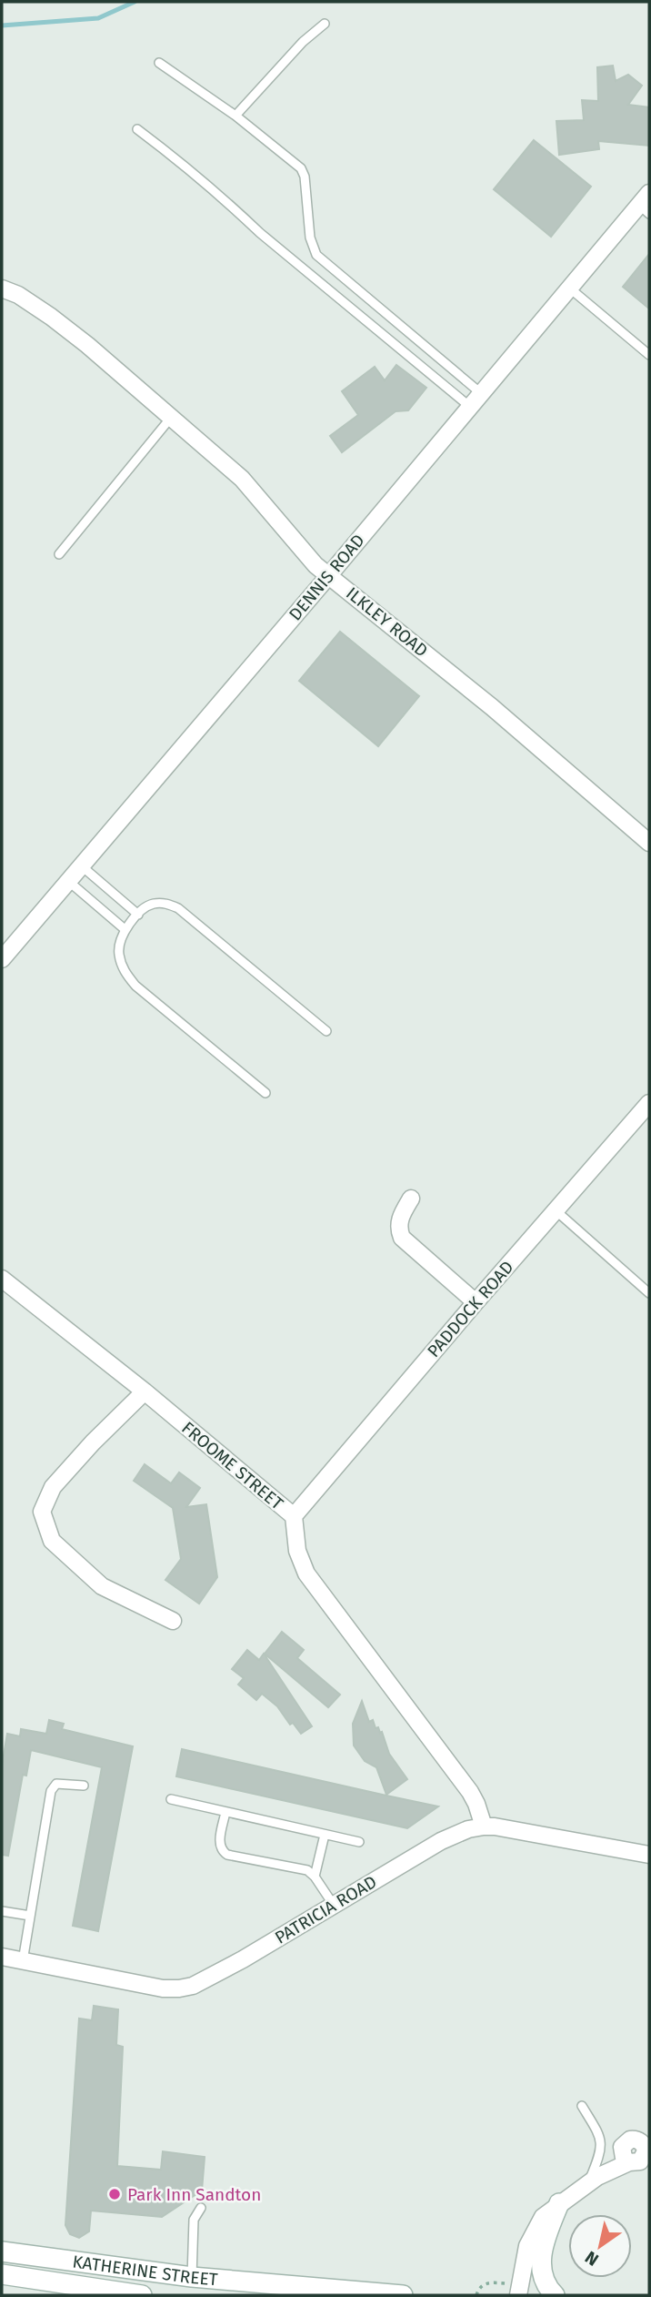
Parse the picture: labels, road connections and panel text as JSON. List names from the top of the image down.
{
  "streets": {
    "main road": ["KATHERINE STREET"],
    "street": [
      "DENNIS ROAD",
      "ILKLEY ROAD",
      "PADDOCK ROAD",
      "FROOME STREET",
      "PATRICIA ROAD"
    ]
  },
  "crossings": [
    ["DENNIS ROAD", "ILKLEY ROAD"],
    ["PADDOCK ROAD", "FROOME STREET"],
    ["FROOME STREET", "PATRICIA ROAD"]
  ],
  "places": ["Park Inn Sandton"],
  "north": "bottom left"
}
